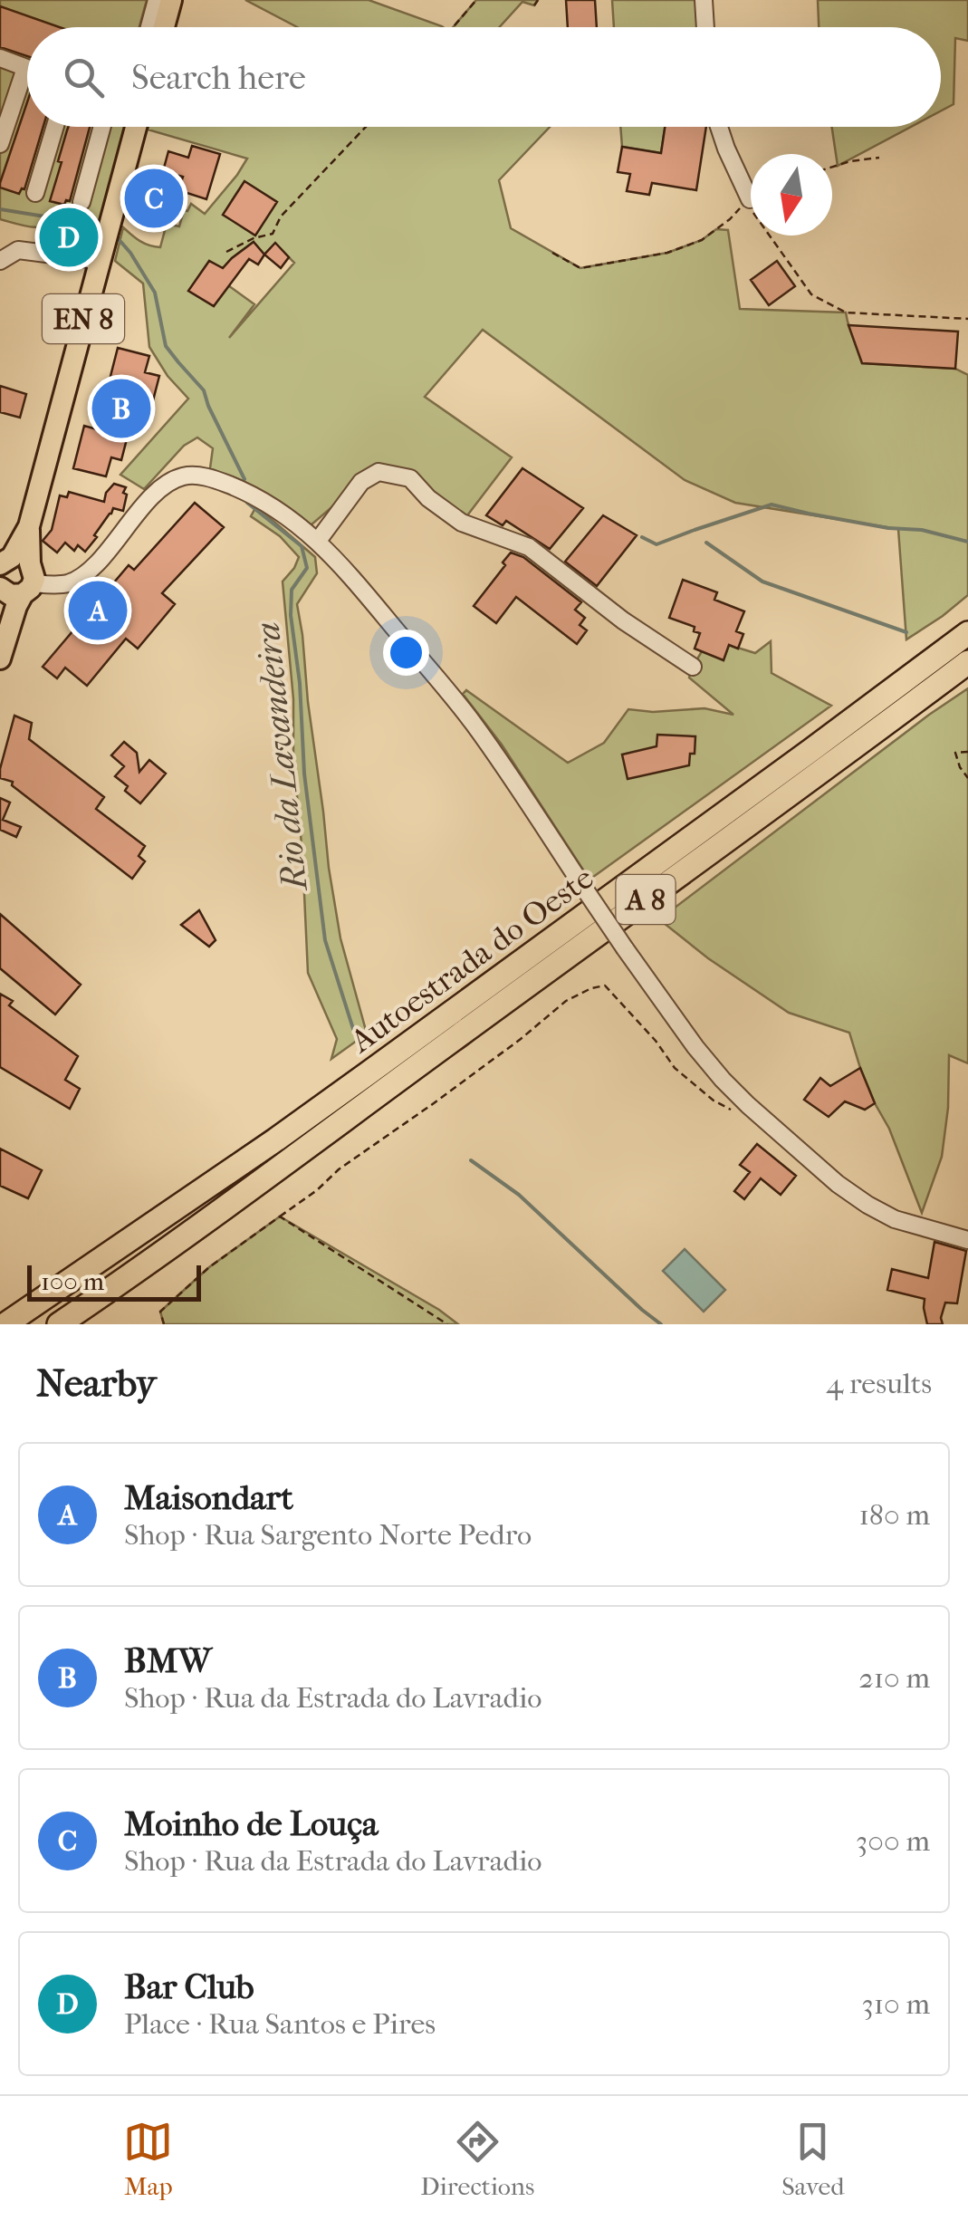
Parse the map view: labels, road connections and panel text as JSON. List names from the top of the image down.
{
  "streets": {
    "highway": ["A 8", "Autoestrada do Oeste"],
    "main road": ["EN 8"]
  },
  "water": ["Rio da Lavandeira"],
  "scale_bar": "100 m",
  "north": "bottom",
  "page": {
    "search": "Search here",
    "pins": [
      "C",
      "D",
      "B",
      "A"
    ],
    "scale": "100 m",
    "heading": ["Nearby", "4 results"],
    "list": [
      {
        "mark": "A",
        "name": "Maisondart",
        "note": "Shop · Rua Sargento Norte Pedro",
        "value": "180 m"
      },
      {
        "mark": "B",
        "name": "BMW",
        "note": "Shop · Rua da Estrada do Lavradio",
        "value": "210 m"
      },
      {
        "mark": "C",
        "name": "Moinho de Louça",
        "note": "Shop · Rua da Estrada do Lavradio",
        "value": "300 m"
      },
      {
        "mark": "D",
        "name": "Bar Club",
        "note": "Place · Rua Santos e Pires",
        "value": "310 m"
      }
    ],
    "nav": ["Map", "Directions", "Saved"]
  }
}
